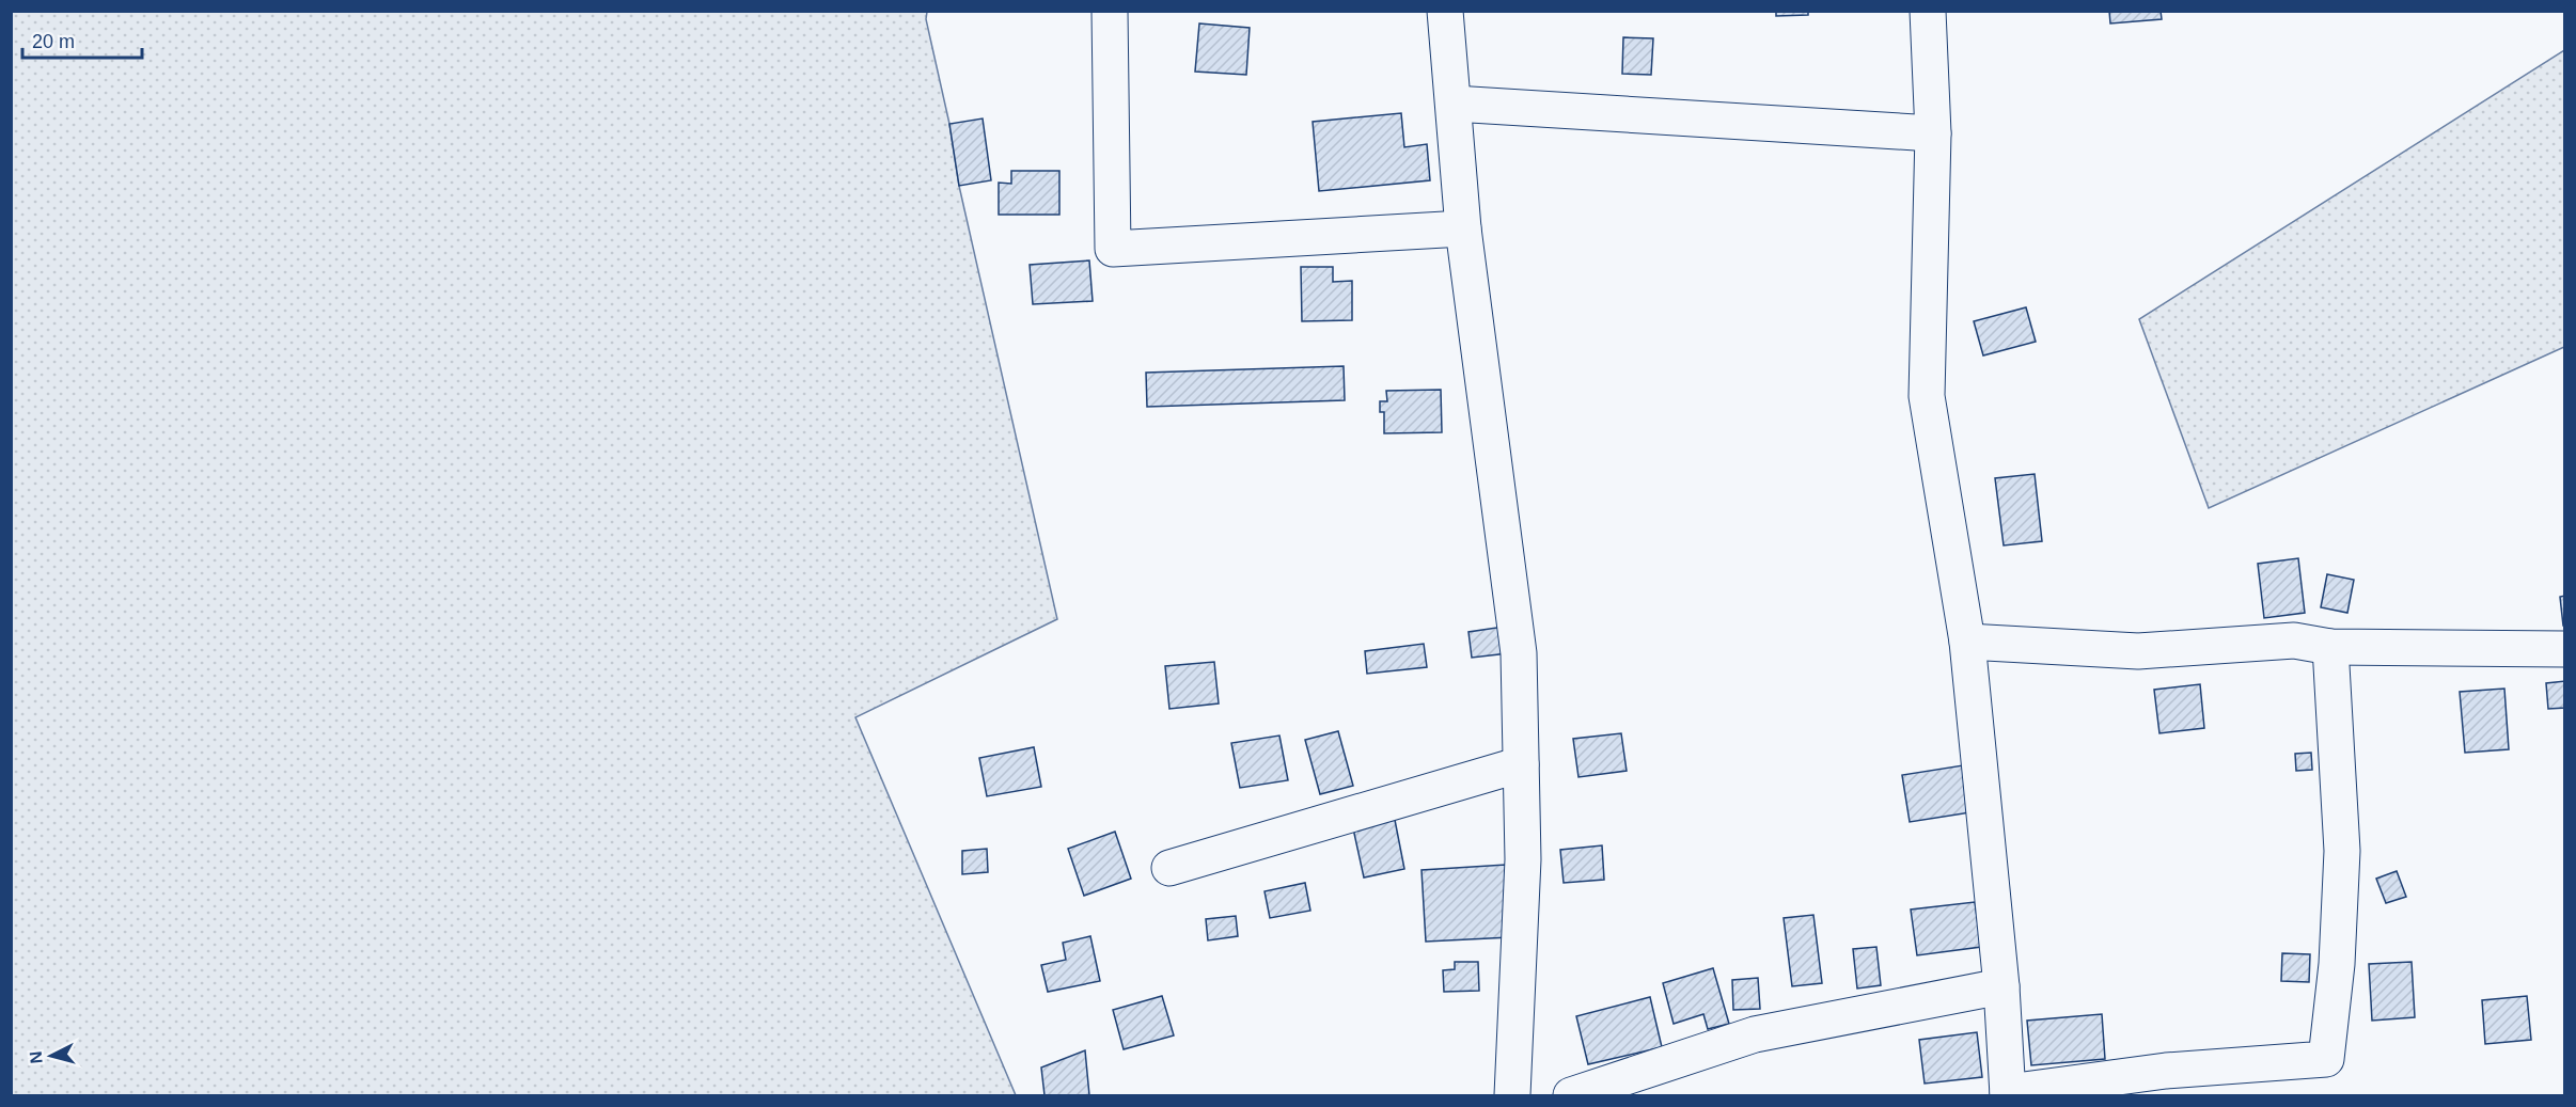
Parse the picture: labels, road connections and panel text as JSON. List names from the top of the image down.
{
  "scale_bar": "20 m",
  "north": "left"
}
